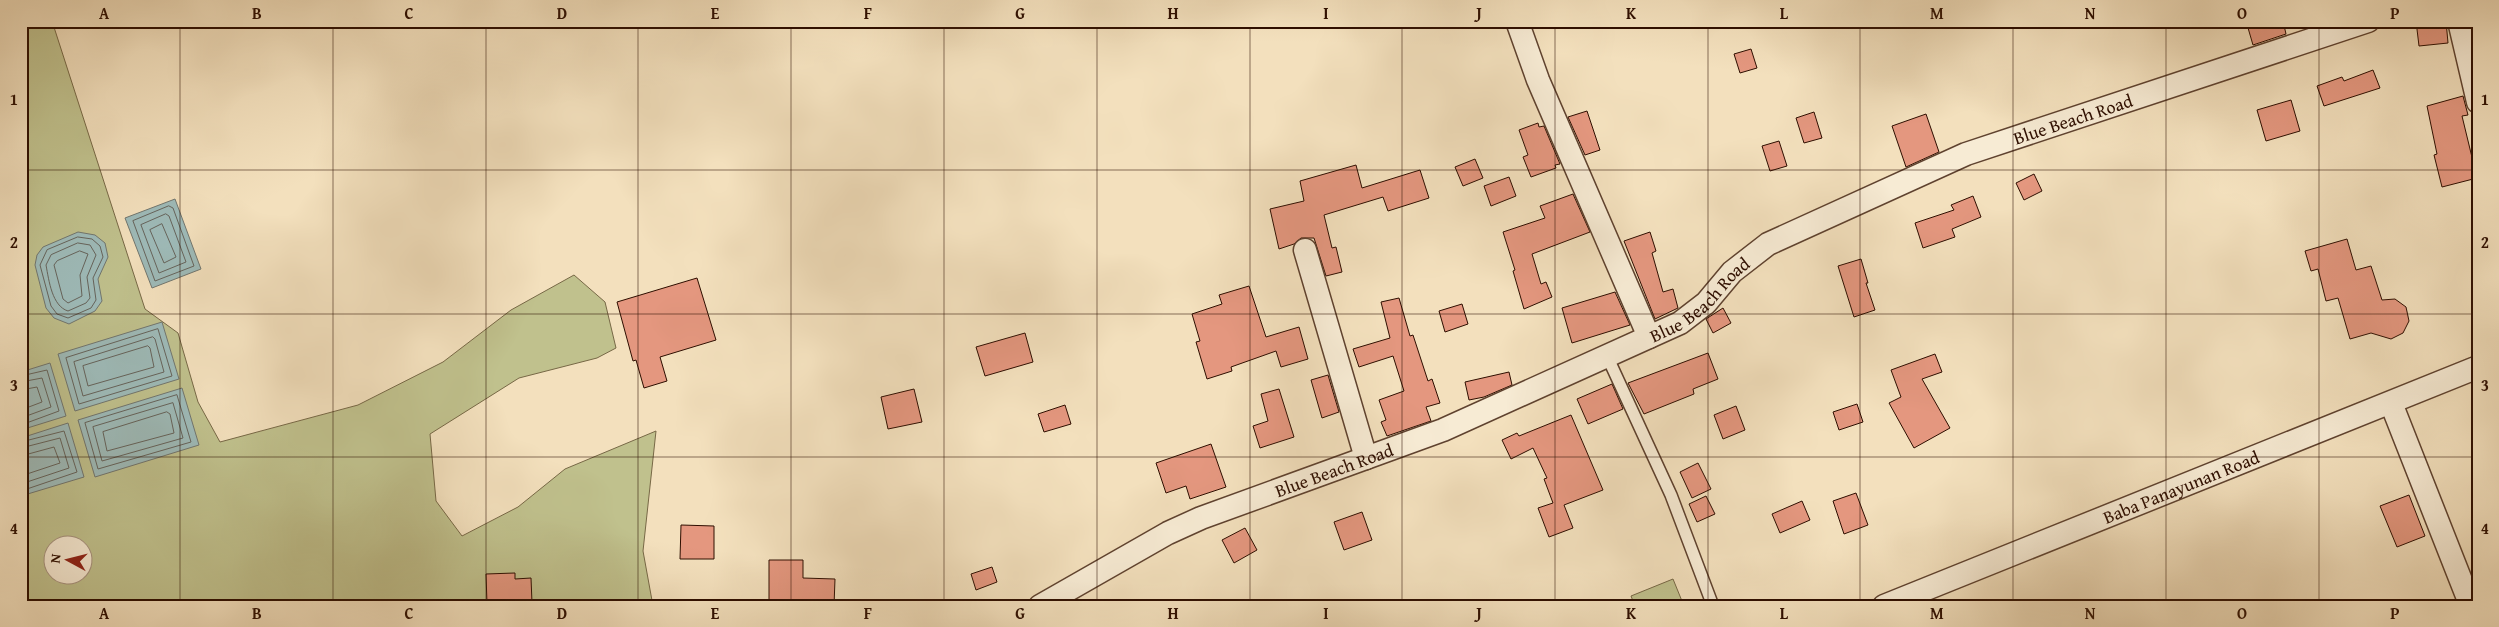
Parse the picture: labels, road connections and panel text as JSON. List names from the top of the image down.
{
  "streets": {
    "street": ["Blue Beach Road", "Baba Panayunan Road"]
  },
  "north": "left",
  "grid": {
    "columns": [
      "A",
      "B",
      "C",
      "D",
      "E",
      "F",
      "G",
      "H",
      "I",
      "J",
      "K",
      "L",
      "M",
      "N",
      "O",
      "P"
    ],
    "rows": [
      "1",
      "2",
      "3",
      "4"
    ]
  }
}
